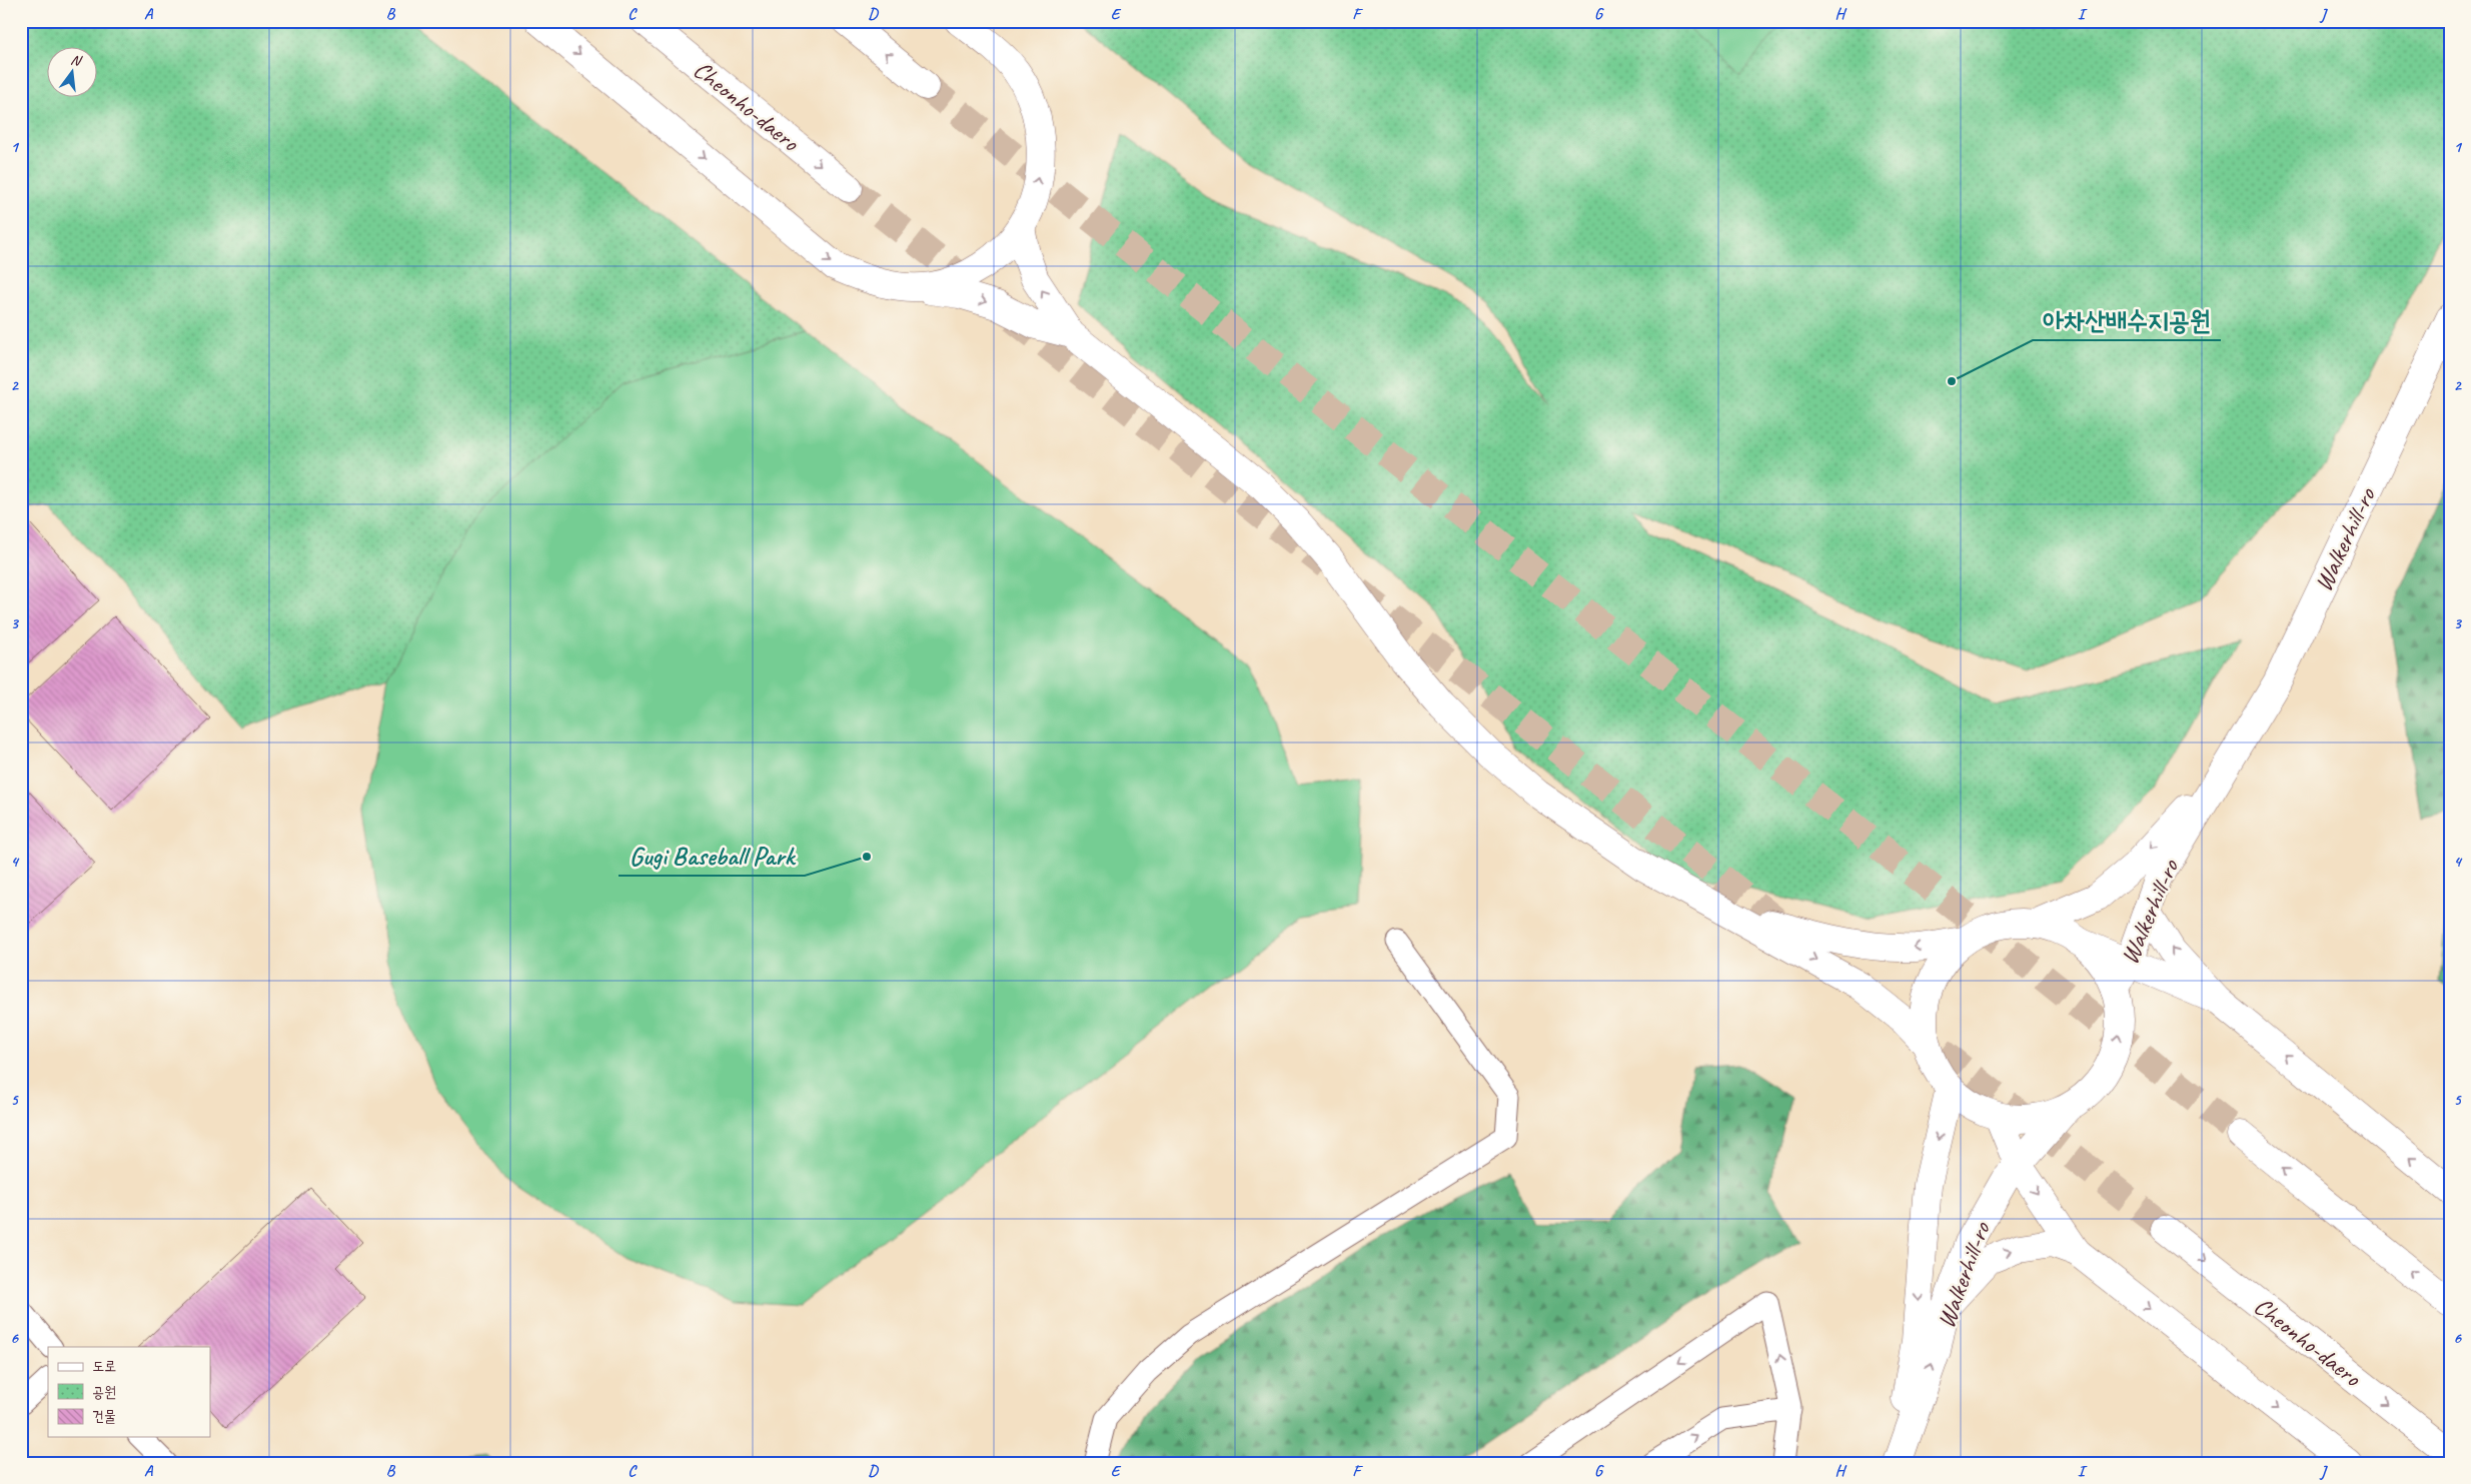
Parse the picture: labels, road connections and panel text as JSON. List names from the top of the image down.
{
  "streets": {
    "main road": ["Cheonho-daero", "Walkerhill-ro"]
  },
  "places": ["아차산배수지공원", "Gugi Baseball Park"],
  "legend": ["도로", "공원", "건물"],
  "north": "top",
  "grid": {
    "columns": [
      "A",
      "B",
      "C",
      "D",
      "E",
      "F",
      "G",
      "H",
      "I",
      "J"
    ],
    "rows": [
      "1",
      "2",
      "3",
      "4",
      "5",
      "6"
    ]
  }
}
